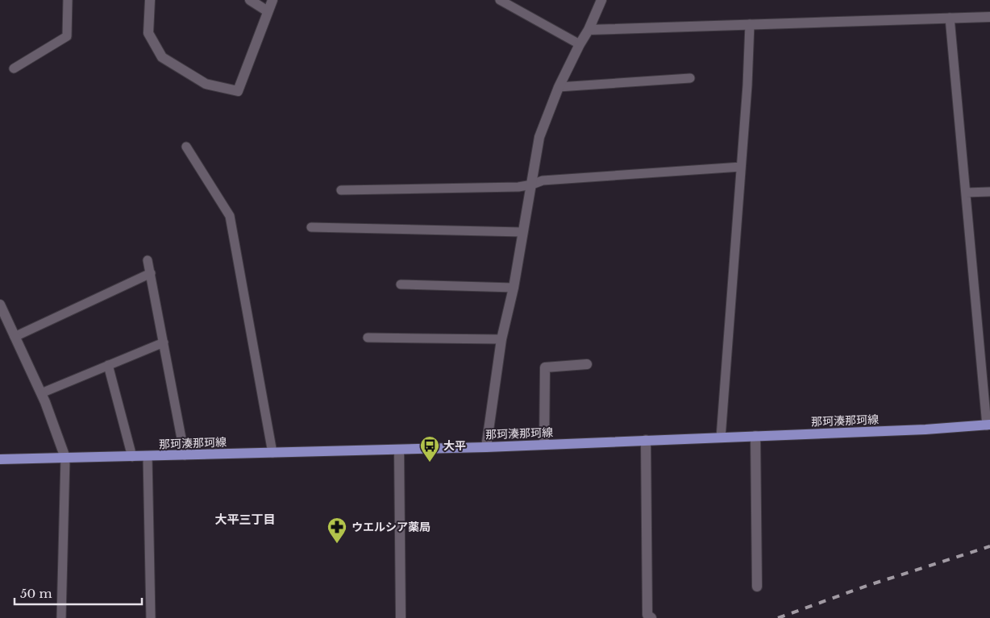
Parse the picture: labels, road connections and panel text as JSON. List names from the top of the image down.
{
  "streets": {
    "main road": ["那珂湊那珂線"]
  },
  "districts": ["大平三丁目"],
  "places": {
    "bus stop": ["大平"],
    "pharmacy": ["ウエルシア薬局"]
  },
  "scale_bar": "50 m"
}
